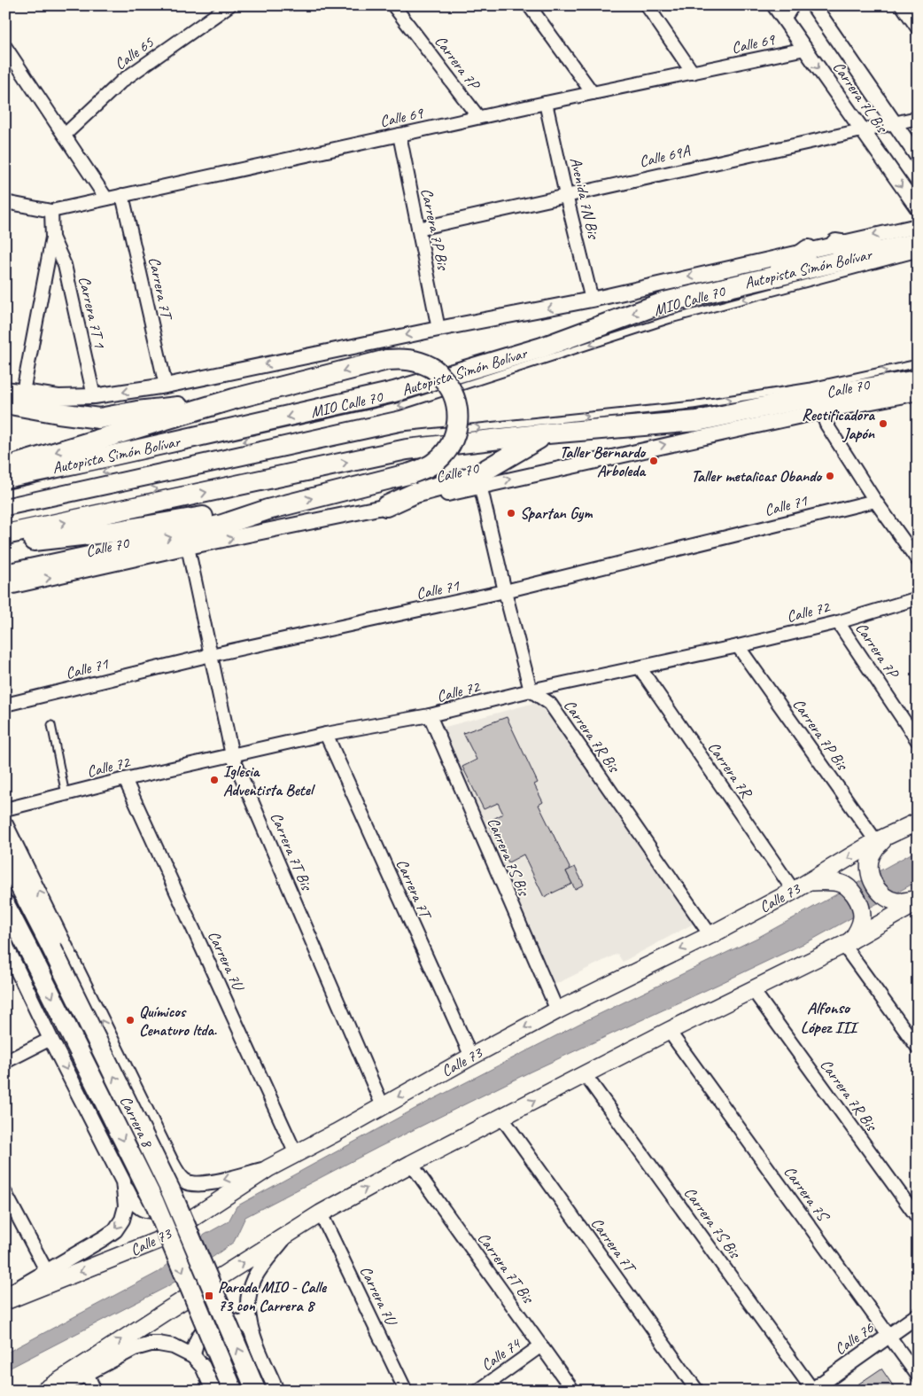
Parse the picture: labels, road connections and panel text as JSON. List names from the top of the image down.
{
  "streets": {
    "highway": ["Autopista Simón Bolívar"],
    "main road": ["Calle 73", "Carrera 8"],
    "street": [
      "Calle 69",
      "Calle 65",
      "Carrera 7P",
      "Carrera 7L Bis",
      "Calle 69A",
      "Avenida 7N Bis",
      "Carrera 7P Bis",
      "Carrera 7T",
      "Carrera 7T 1",
      "Calle 70",
      "Calle 71",
      "Calle 72",
      "Carrera 7R Bis",
      "Carrera 7R",
      "Carrera 7T Bis",
      "Carrera 7S Bis",
      "Carrera 7U",
      "Carrera 7S",
      "Calle 76",
      "Calle 74"
    ],
    "lane": ["MIO Calle 70"]
  },
  "crossings": [
    ["Calle 69", "Carrera 7P"],
    ["Calle 69", "Carrera 7L Bis"],
    ["Calle 69", "Avenida 7N Bis"],
    ["Calle 69", "Carrera 7P Bis"],
    ["Calle 69", "Carrera 7T"],
    ["Carrera 7P", "Calle 72"],
    ["Carrera 7L Bis", "Calle 69A"],
    ["Calle 69A", "Avenida 7N Bis"],
    ["Calle 69A", "Carrera 7P Bis"],
    ["Carrera 7P Bis", "Calle 72"],
    ["Carrera 7P Bis", "Calle 73"],
    ["Carrera 7T", "Calle 72"],
    ["Carrera 7T", "Calle 73"],
    ["Calle 70", "Carrera 7T Bis"],
    ["Calle 71", "Carrera 7T Bis"],
    ["Calle 72", "Carrera 7R Bis"],
    ["Calle 72", "Carrera 7R"],
    ["Calle 72", "Carrera 7T Bis"],
    ["Calle 72", "Carrera 7S Bis"],
    ["Calle 72", "Carrera 7U"],
    ["Carrera 7R Bis", "Calle 73"],
    ["Carrera 7R", "Calle 73"],
    ["Carrera 7T Bis", "Calle 73"],
    ["Carrera 7T Bis", "Calle 74"],
    ["Carrera 7S Bis", "Calle 73"],
    ["Carrera 7S Bis", "Calle 76"],
    ["Calle 73", "Carrera 7U"],
    ["Calle 73", "Carrera 8"],
    ["Carrera 7S", "Calle 76"]
  ],
  "one_way": ["Calle 70"],
  "districts": ["Alfonso López III"],
  "places": {
    "other": [
      "Rectificadora Japón",
      "Taller Bernardo Arboleda",
      "Taller metalicas Obando",
      "Spartan Gym",
      "Iglesia Adventista Betel",
      "Químicos Cenaturo ltda."
    ],
    "transit": ["Parada MIO - Calle 73 con Carrera 8"]
  }
}
